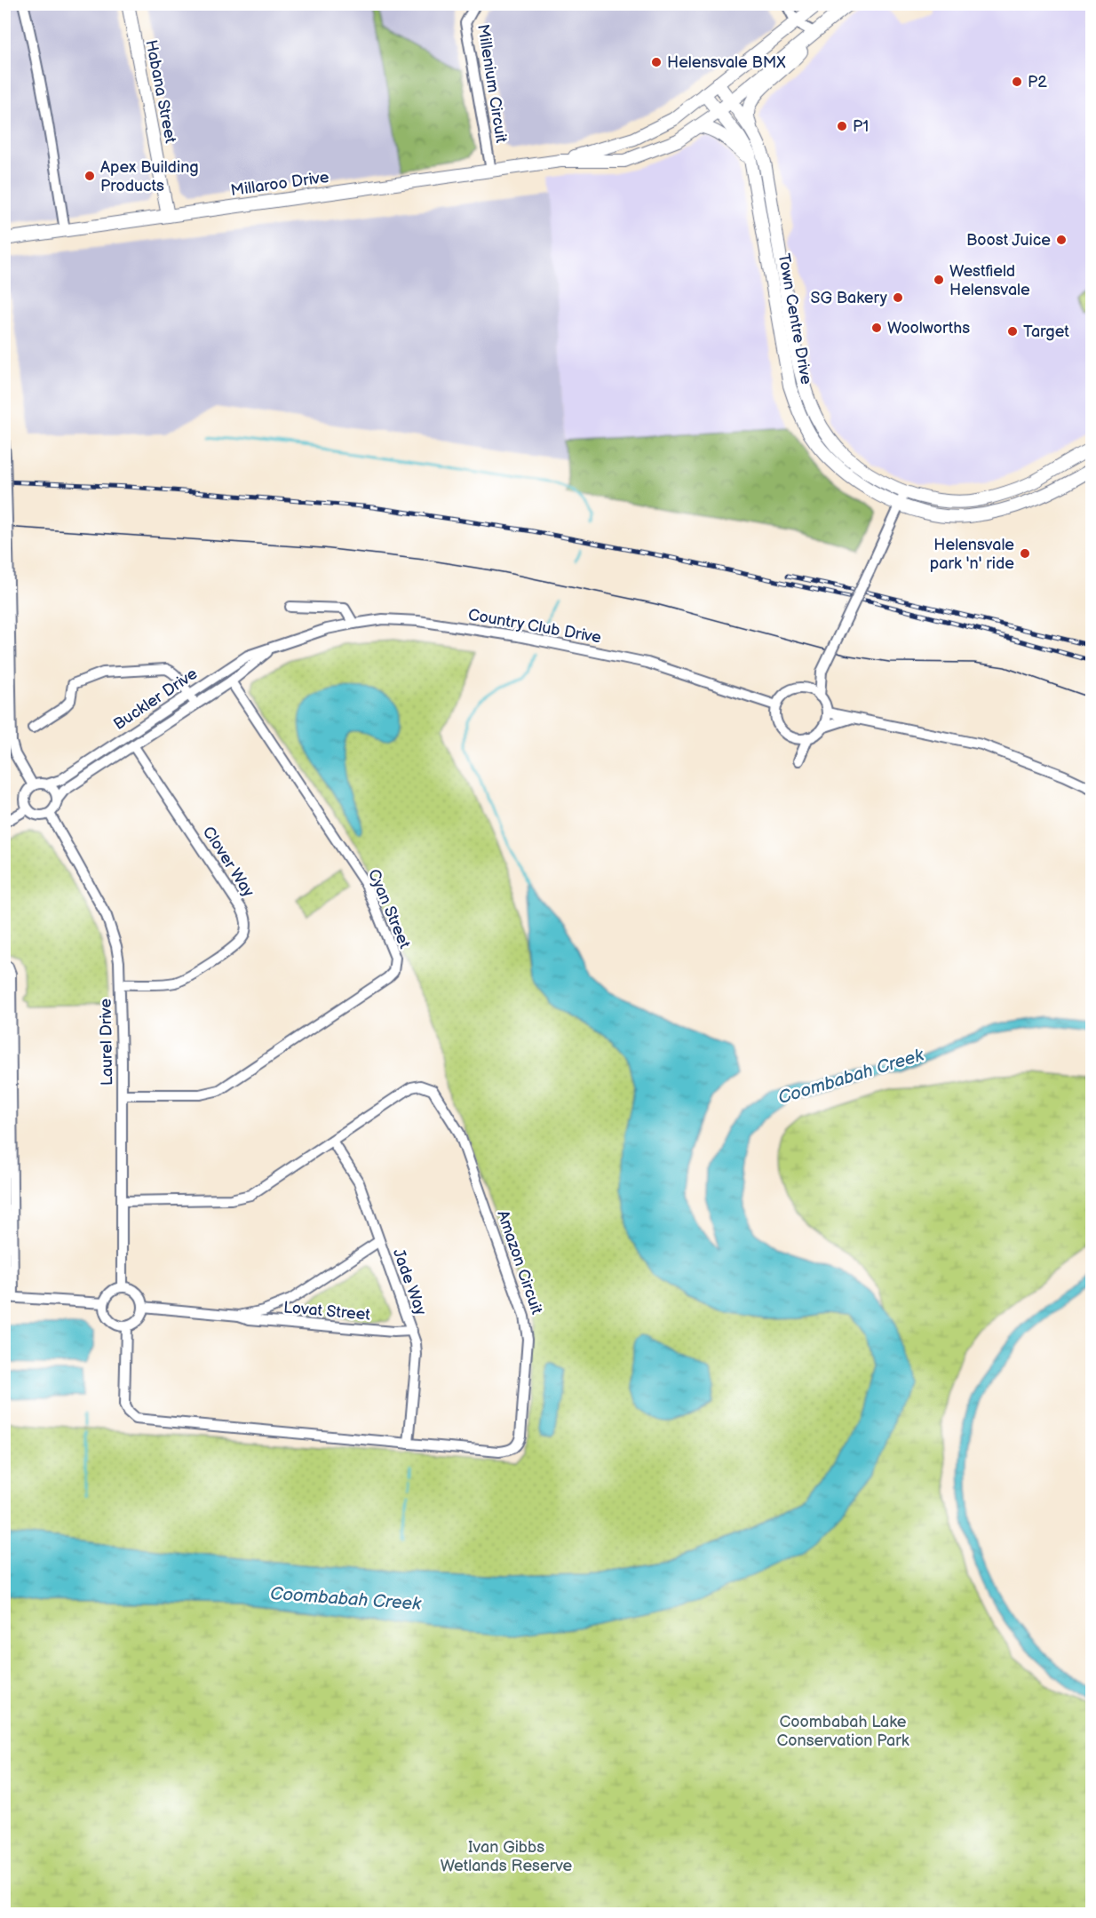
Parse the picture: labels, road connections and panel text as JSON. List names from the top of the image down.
{
  "streets": {
    "street": [
      "Millenium Circuit",
      "Habana Street",
      "Millaroo Drive",
      "Town Centre Drive",
      "Country Club Drive",
      "Buckler Drive",
      "Clover Way",
      "Cyan Street",
      "Laurel Drive",
      "Amazon Circuit",
      "Jade Way",
      "Lovat Street"
    ]
  },
  "crossings": [
    ["Millenium Circuit", "Millaroo Drive"],
    ["Habana Street", "Millaroo Drive"],
    ["Millaroo Drive", "Town Centre Drive"],
    ["Country Club Drive", "Buckler Drive"],
    ["Buckler Drive", "Clover Way"],
    ["Buckler Drive", "Cyan Street"],
    ["Buckler Drive", "Laurel Drive"],
    ["Clover Way", "Laurel Drive"],
    ["Cyan Street", "Laurel Drive"],
    ["Laurel Drive", "Amazon Circuit"],
    ["Laurel Drive", "Lovat Street"],
    ["Amazon Circuit", "Jade Way"],
    ["Amazon Circuit", "Lovat Street"],
    ["Jade Way", "Lovat Street"]
  ],
  "water": ["Coombabah Creek"],
  "parks": ["Coombabah Lake Conservation Park", "Ivan Gibbs Wetlands Reserve"],
  "places": [
    "Helensvale BMX",
    "P2",
    "P1",
    "Apex Building Products",
    "Boost Juice",
    "Westfield Helensvale",
    "SG Bakery",
    "Woolworths",
    "Target",
    "Helensvale park 'n' ride"
  ]
}
